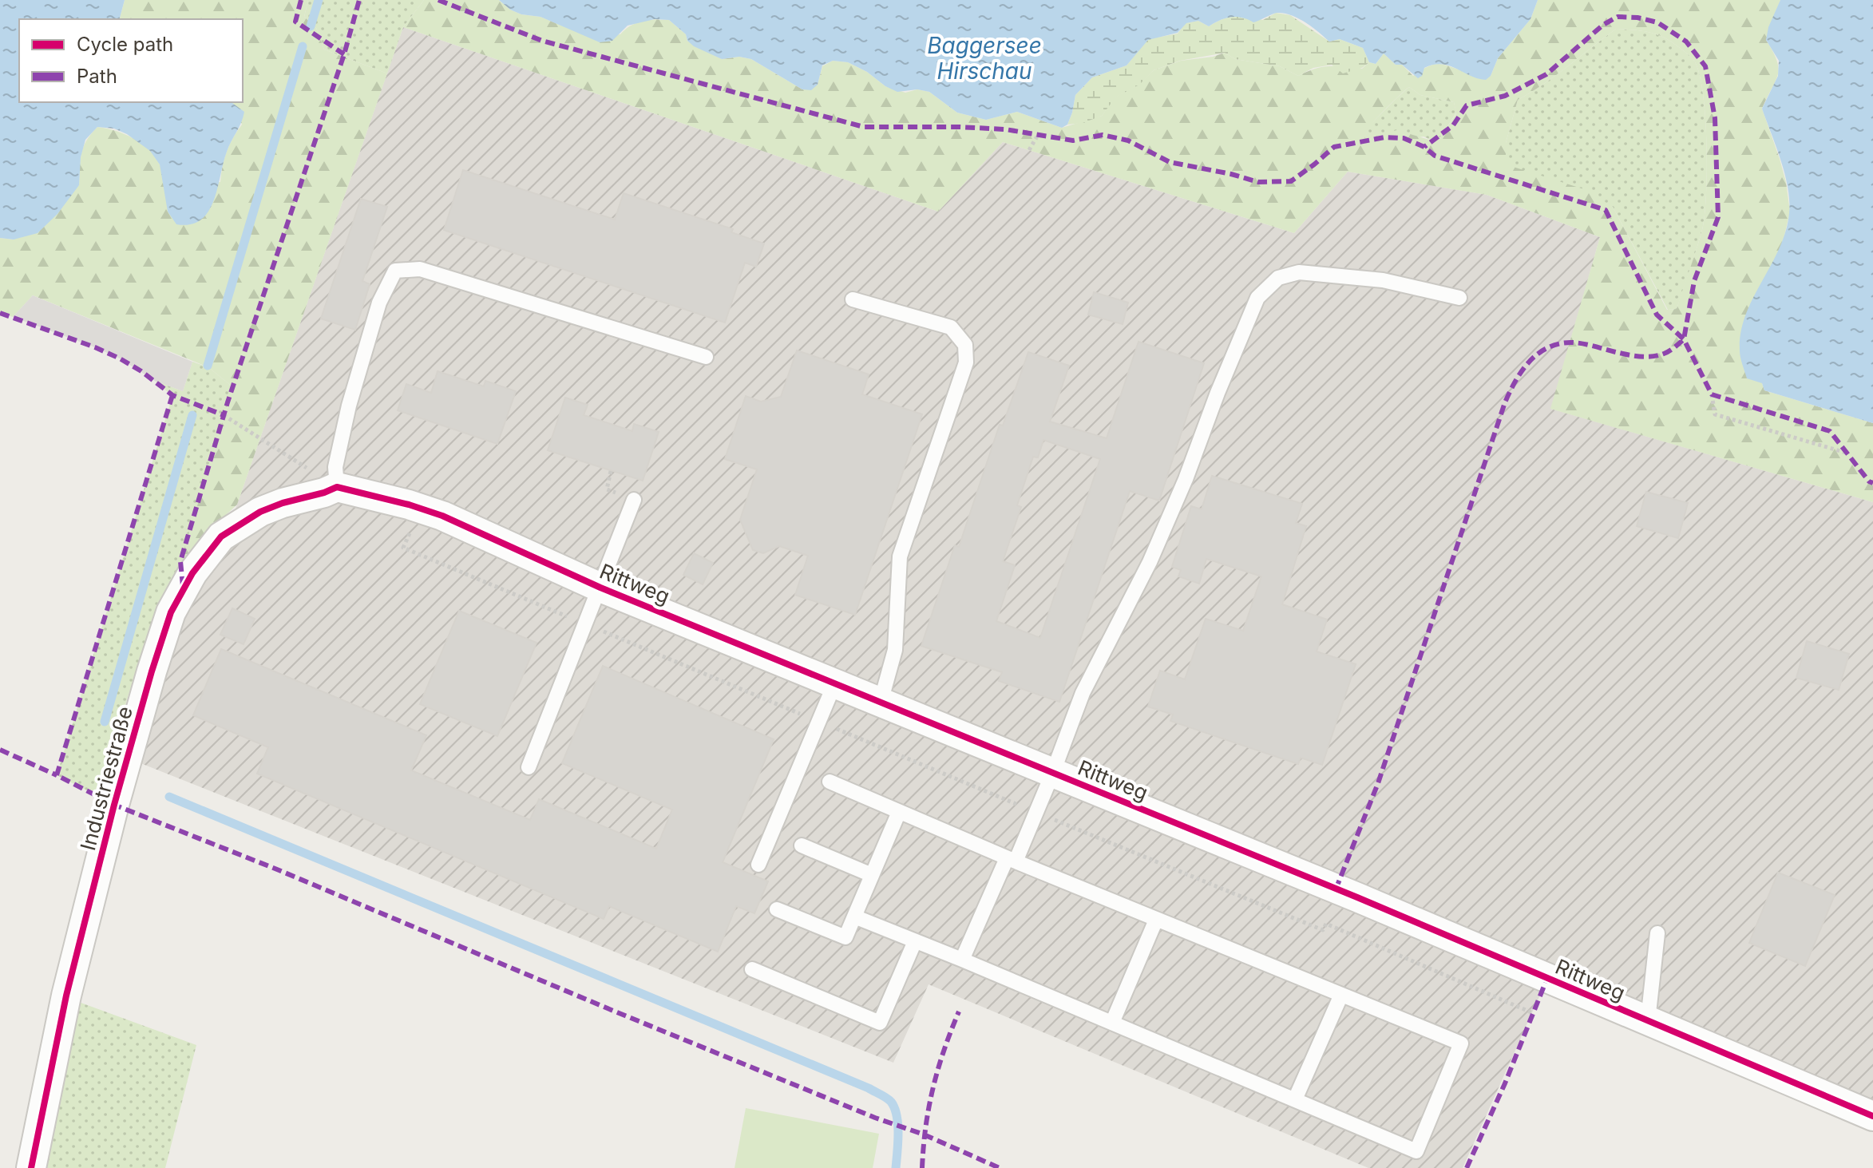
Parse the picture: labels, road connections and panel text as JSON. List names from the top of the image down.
{
  "streets": {
    "street": ["Rittweg", "Industriestraße"]
  },
  "crossings": [
    ["Rittweg", "Industriestraße"]
  ],
  "water": ["Baggersee Hirschau"],
  "legend": ["Cycle path", "Path"]
}
